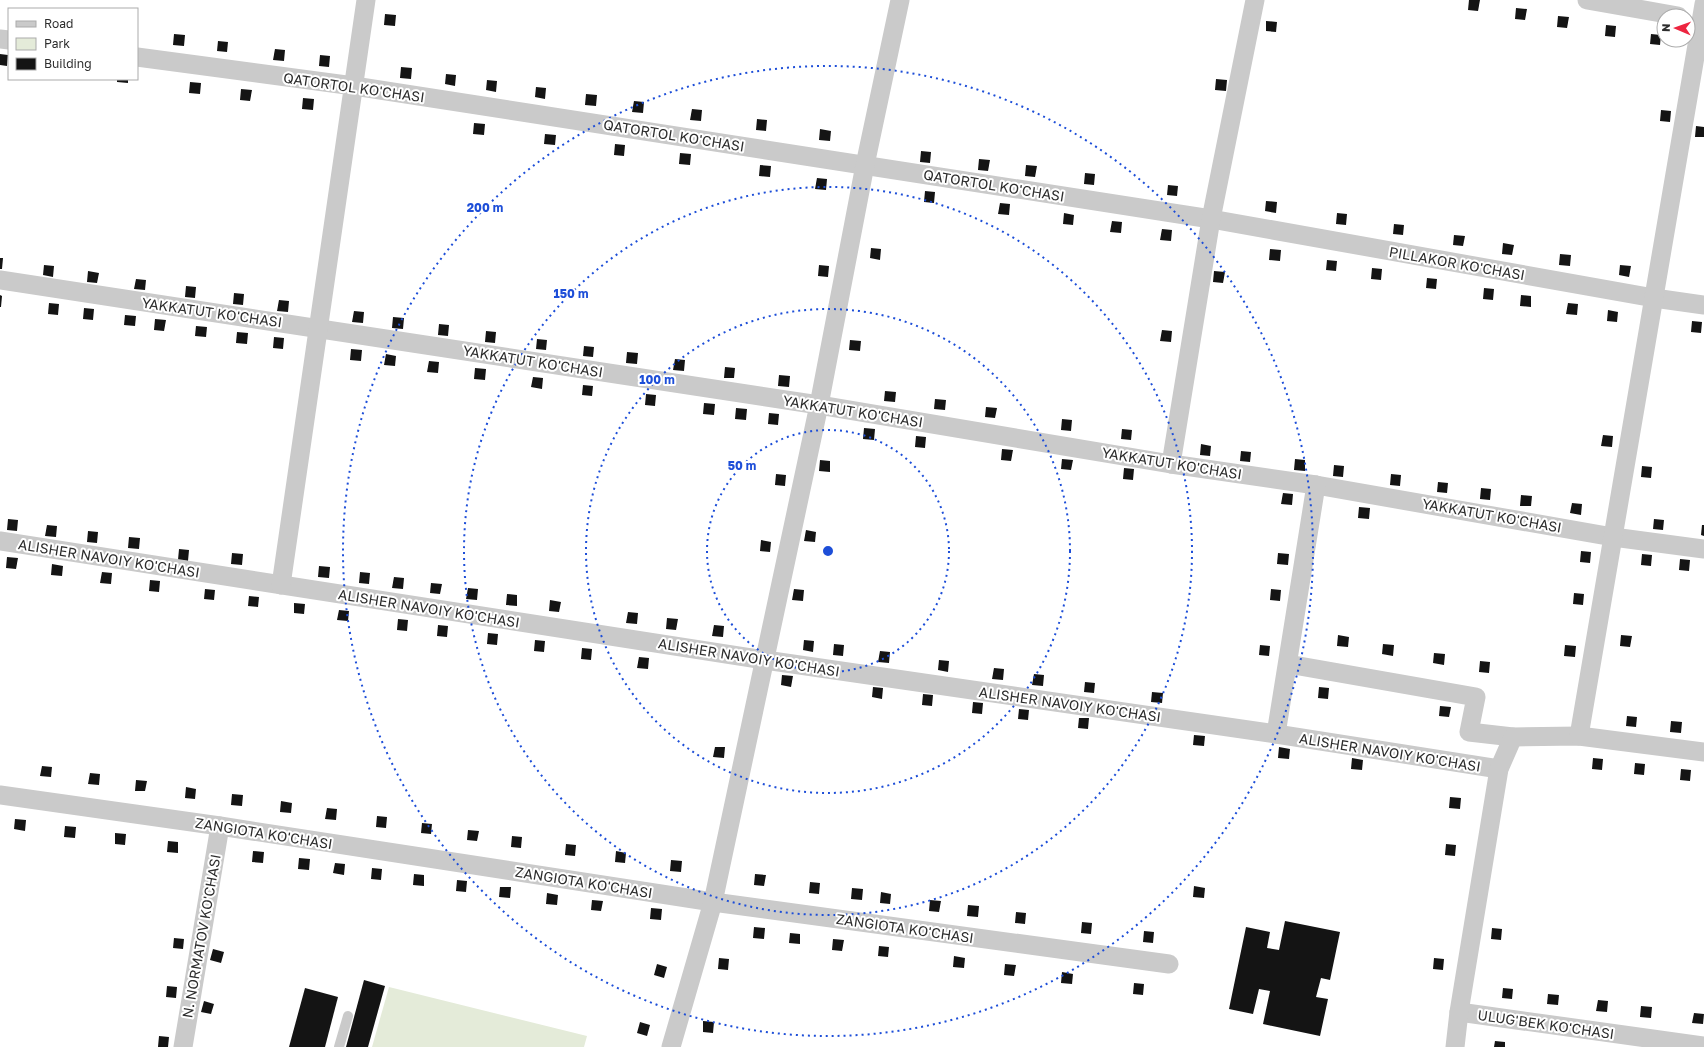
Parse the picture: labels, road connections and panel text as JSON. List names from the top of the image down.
{
  "streets": {
    "street": [
      "QATORTOL KO'CHASI",
      "PILLAKOR KO'CHASI",
      "YAKKATUT KO'CHASI",
      "ALISHER NAVOIY KO'CHASI",
      "ZANGIOTA KO'CHASI",
      "N. NORMATOV KO'CHASI",
      "ULUG'BEK KO'CHASI"
    ]
  },
  "crossings": [
    ["QATORTOL KO'CHASI", "PILLAKOR KO'CHASI"],
    ["ZANGIOTA KO'CHASI", "N. NORMATOV KO'CHASI"]
  ],
  "legend": ["Road", "Park", "Building"],
  "north": "left",
  "rings": [
    "200 m",
    "150 m",
    "100 m",
    "50 m"
  ]
}
